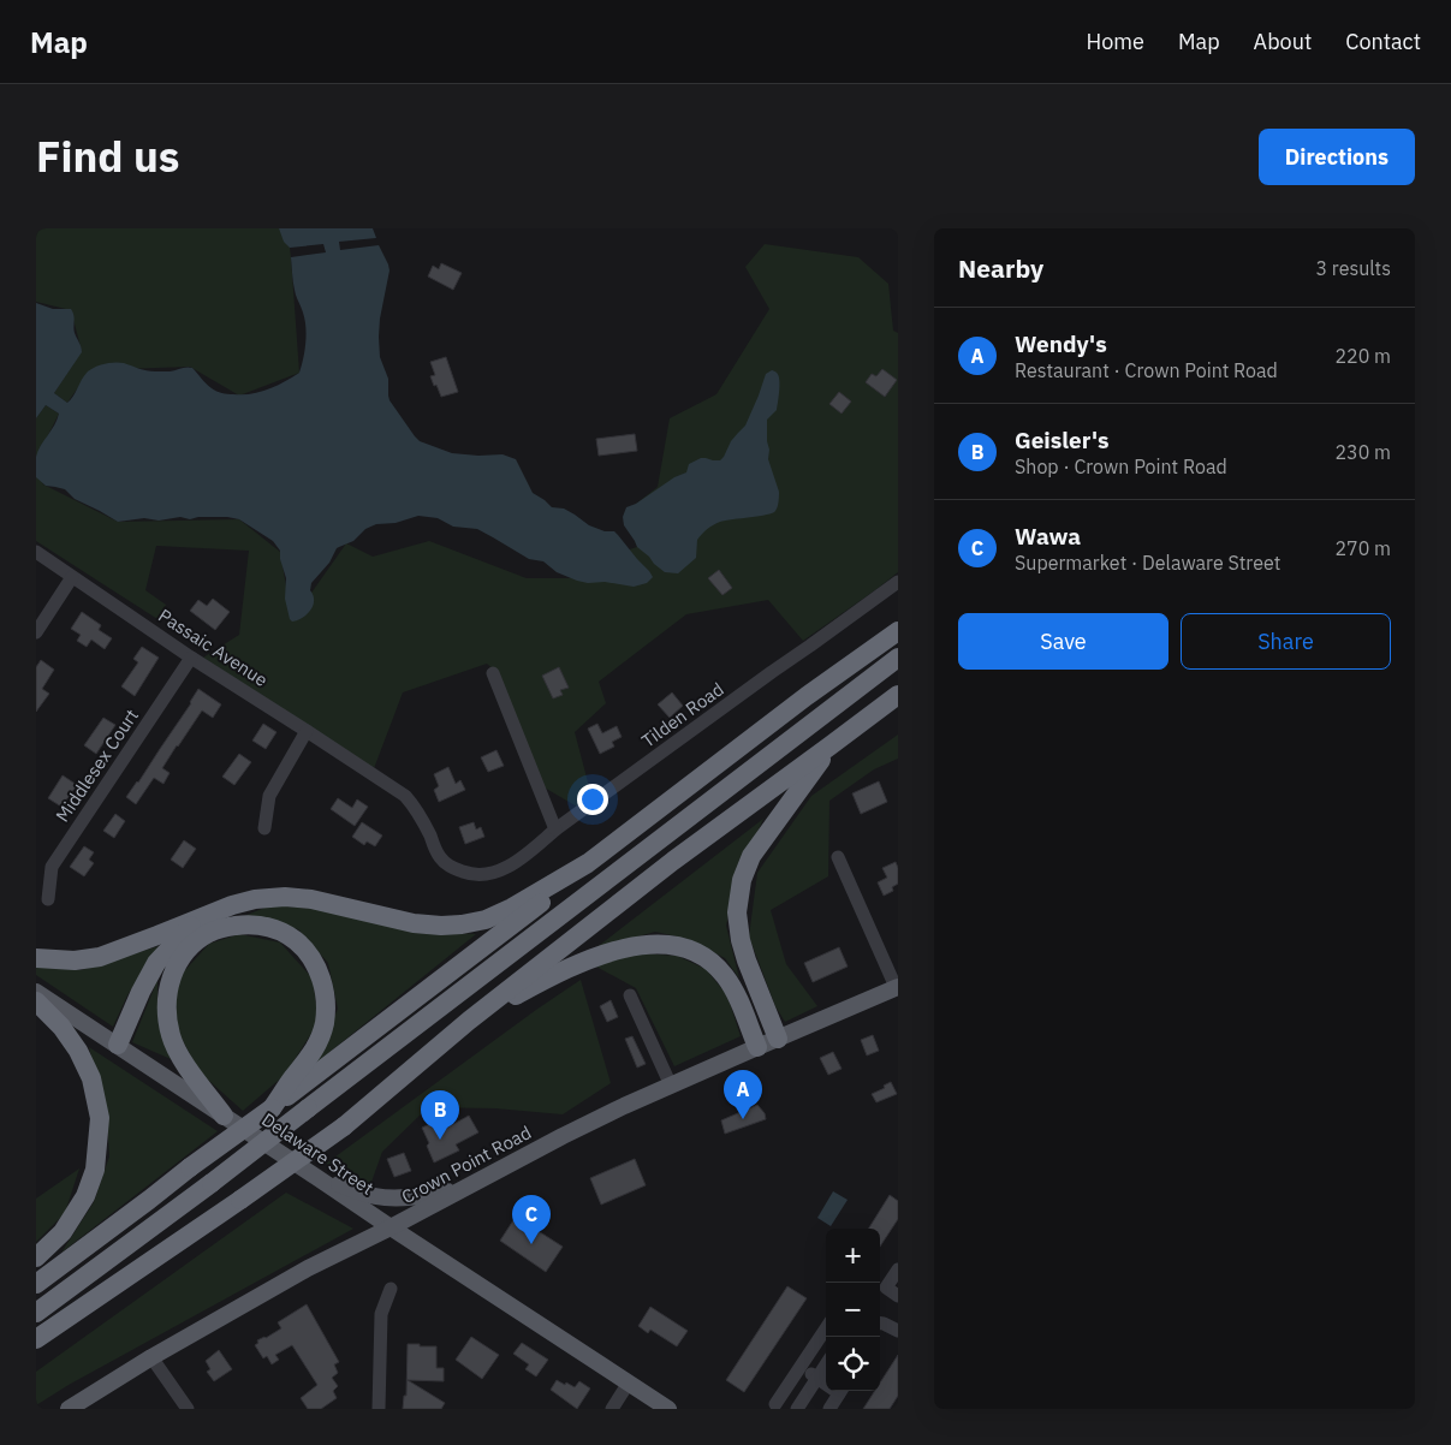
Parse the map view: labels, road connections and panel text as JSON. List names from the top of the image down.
{
  "streets": {
    "main road": ["Delaware Street", "Crown Point Road"],
    "street": ["Passaic Avenue", "Tilden Road", "Middlesex Court"]
  },
  "crossings": [
    ["Passaic Avenue", "Tilden Road"],
    ["Passaic Avenue", "Middlesex Court"],
    ["Delaware Street", "Crown Point Road"]
  ],
  "page": {
    "header": "Map",
    "nav": [
      "Home",
      "Map",
      "About",
      "Contact"
    ],
    "title": "Find us",
    "buttons": [
      "Directions",
      ["Save", "Share"]
    ],
    "heading": ["Nearby", "3 results"],
    "list": [
      {
        "mark": "A",
        "name": "Wendy's",
        "note": "Restaurant · Crown Point Road",
        "value": "220 m"
      },
      {
        "mark": "B",
        "name": "Geisler's",
        "note": "Shop · Crown Point Road",
        "value": "230 m"
      },
      {
        "mark": "C",
        "name": "Wawa",
        "note": "Supermarket · Delaware Street",
        "value": "270 m"
      }
    ],
    "pins": ["A", "B", "C"],
    "map_buttons": ["+", "−"]
  }
}
